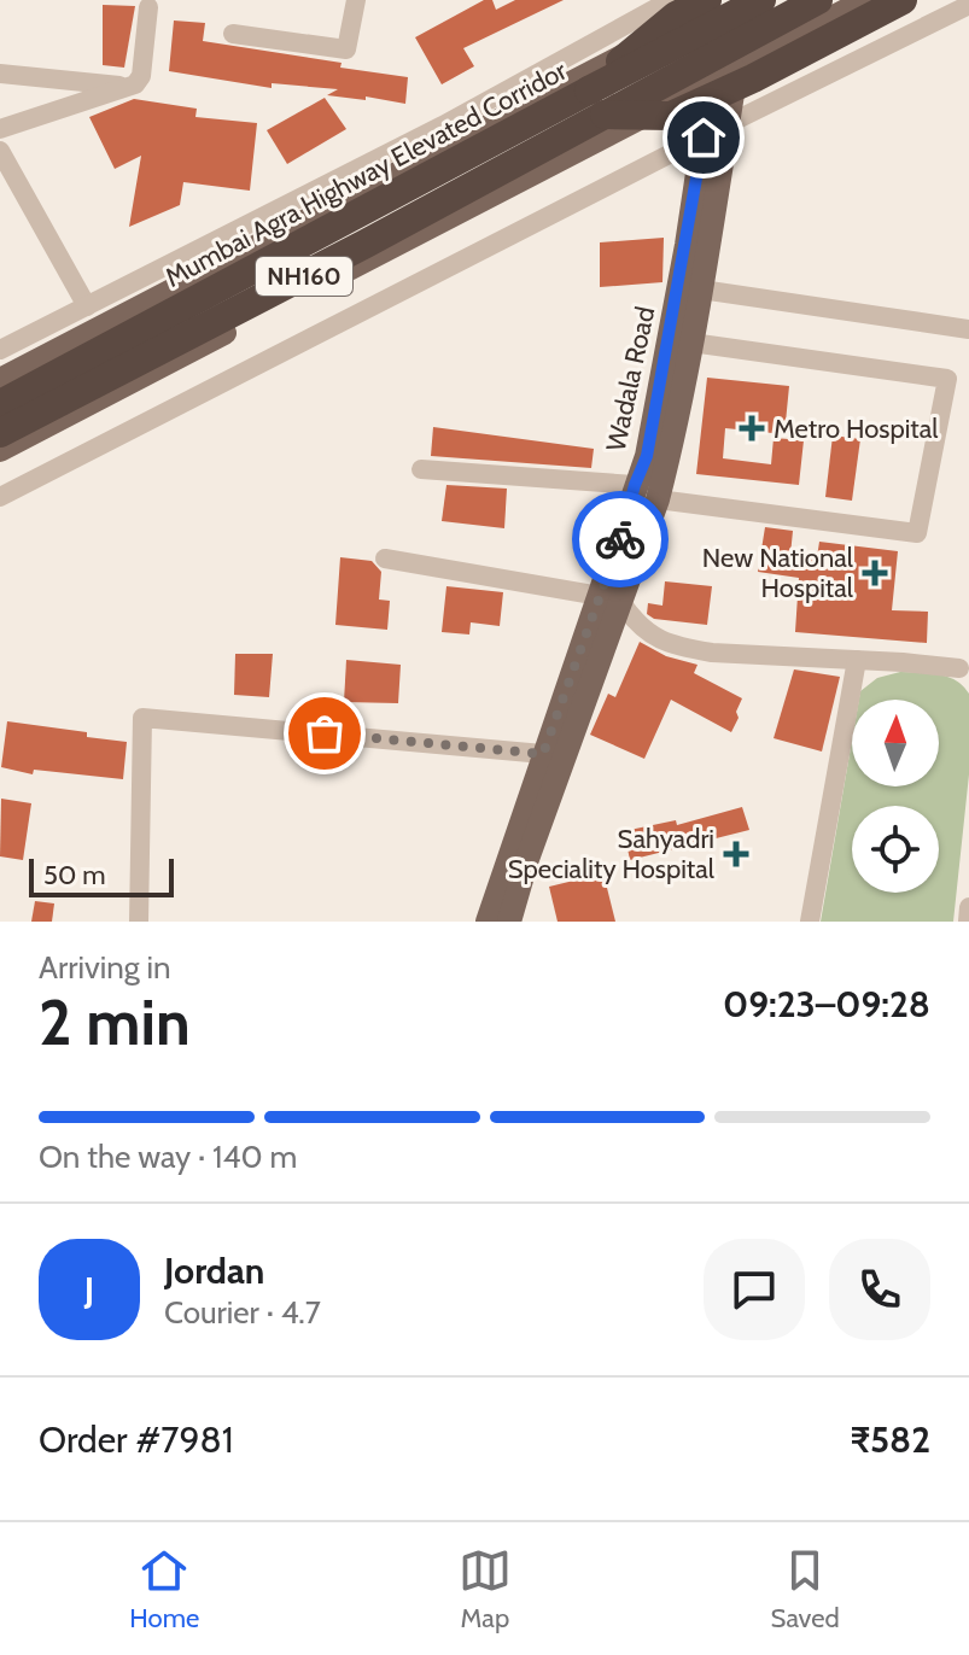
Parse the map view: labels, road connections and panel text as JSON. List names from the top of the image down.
{
  "streets": {
    "highway": ["Mumbai Agra Highway Elevated Corridor", "NH160"],
    "main road": ["Wadala Road"]
  },
  "places": {
    "health": ["Metro Hospital", "New National Hospital", "Sahyadri Speciality Hospital"]
  },
  "scale_bar": "50 m",
  "north": "top",
  "page": {
    "scale": "50 m",
    "heading": ["2 min", "Arriving in", "09:23–09:28"],
    "panel": [
      "Jordan",
      "Courier · 4.7",
      "Order #7981",
      "₹582"
    ],
    "bar": "On the way · 140 m",
    "round": "J",
    "tabs": ["Home", "Map", "Saved"]
  }
}
